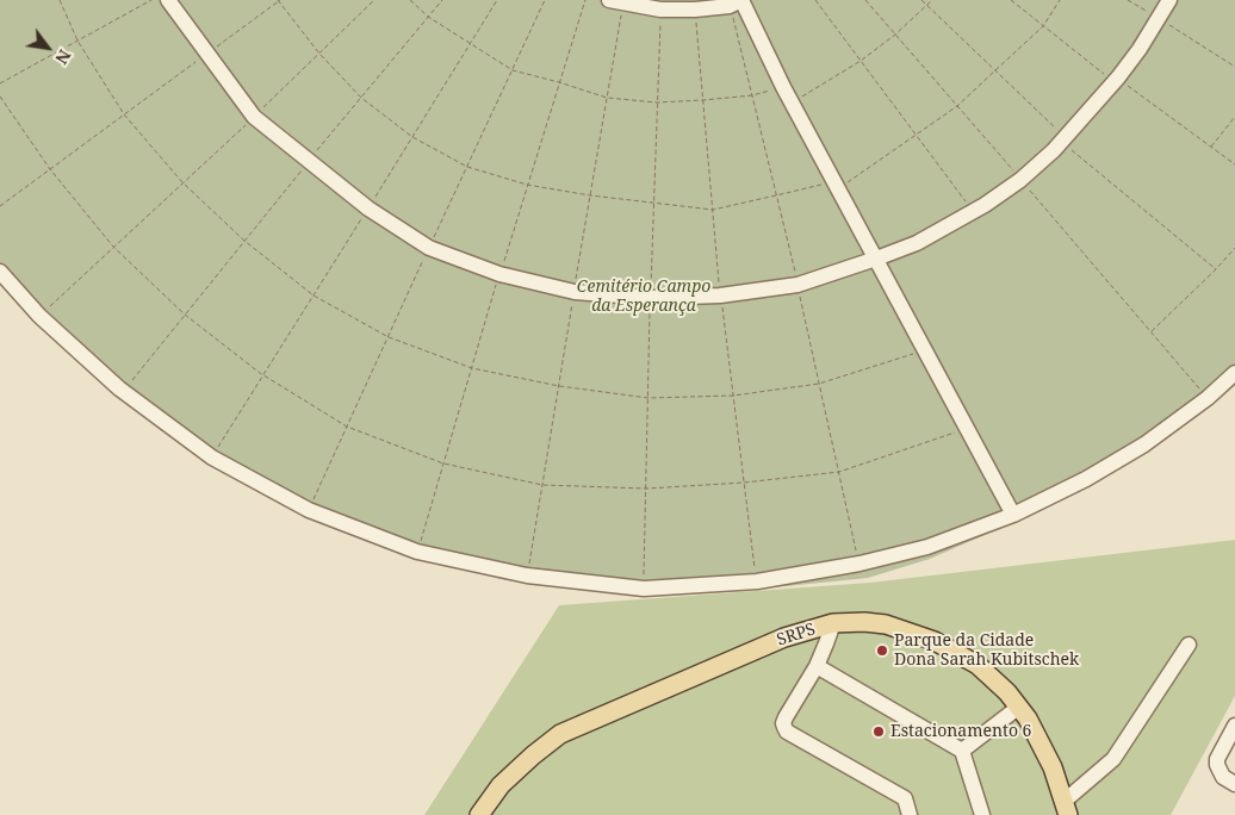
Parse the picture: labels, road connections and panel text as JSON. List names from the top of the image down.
{
  "streets": {
    "main road": ["SRPS"]
  },
  "parks": ["Cemitério Campo da Esperança"],
  "places": ["Parque da Cidade Dona Sarah Kubitschek", "Estacionamento 6"],
  "north": "bottom right"
}
